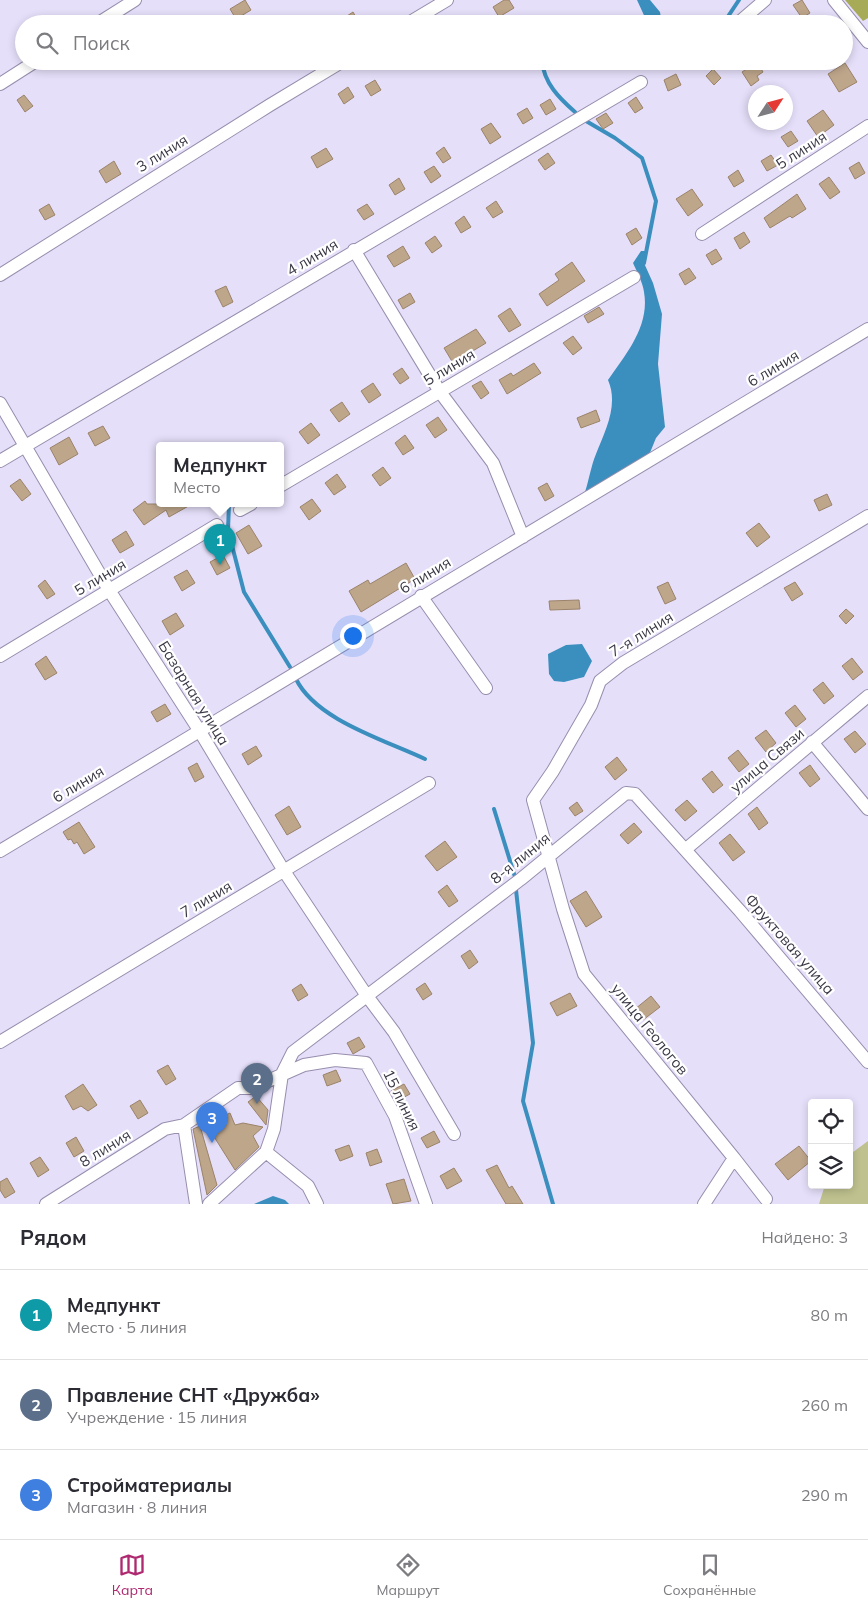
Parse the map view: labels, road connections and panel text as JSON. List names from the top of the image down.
{
  "streets": {
    "street": [
      "5 линия",
      "3 линия",
      "4 линия",
      "6 линия",
      "7-я линия",
      "Базарная улица",
      "улица Связи",
      "8-я линия",
      "7 линия",
      "Фруктовая улица",
      "улица Геологов",
      "15 линия",
      "8 линия"
    ]
  },
  "crossings": [
    ["5 линия", "Базарная улица"],
    ["4 линия", "Базарная улица"],
    ["6 линия", "Базарная улица"],
    ["7-я линия", "8-я линия"],
    ["7-я линия", "улица Геологов"],
    ["Базарная улица", "8-я линия"],
    ["Базарная улица", "7 линия"],
    ["улица Связи", "8-я линия"],
    ["улица Связи", "Фруктовая улица"],
    ["8-я линия", "Фруктовая улица"],
    ["8-я линия", "улица Геологов"],
    ["8-я линия", "15 линия"],
    ["8-я линия", "8 линия"],
    ["15 линия", "8 линия"]
  ],
  "north": "top right",
  "page": {
    "search": "Поиск",
    "popup": ["Медпункт", "Место"],
    "pins": ["1", "2", "3"],
    "heading": ["Рядом", "Найдено: 3"],
    "list": [
      {
        "mark": "1",
        "name": "Медпункт",
        "note": "Место · 5 линия",
        "value": "80 m"
      },
      {
        "mark": "2",
        "name": "Правление СНТ «Дружба»",
        "note": "Учреждение · 15 линия",
        "value": "260 m"
      },
      {
        "mark": "3",
        "name": "Стройматериалы",
        "note": "Магазин · 8 линия",
        "value": "290 m"
      }
    ],
    "nav": ["Карта", "Маршрут", "Сохранённые"]
  }
}
